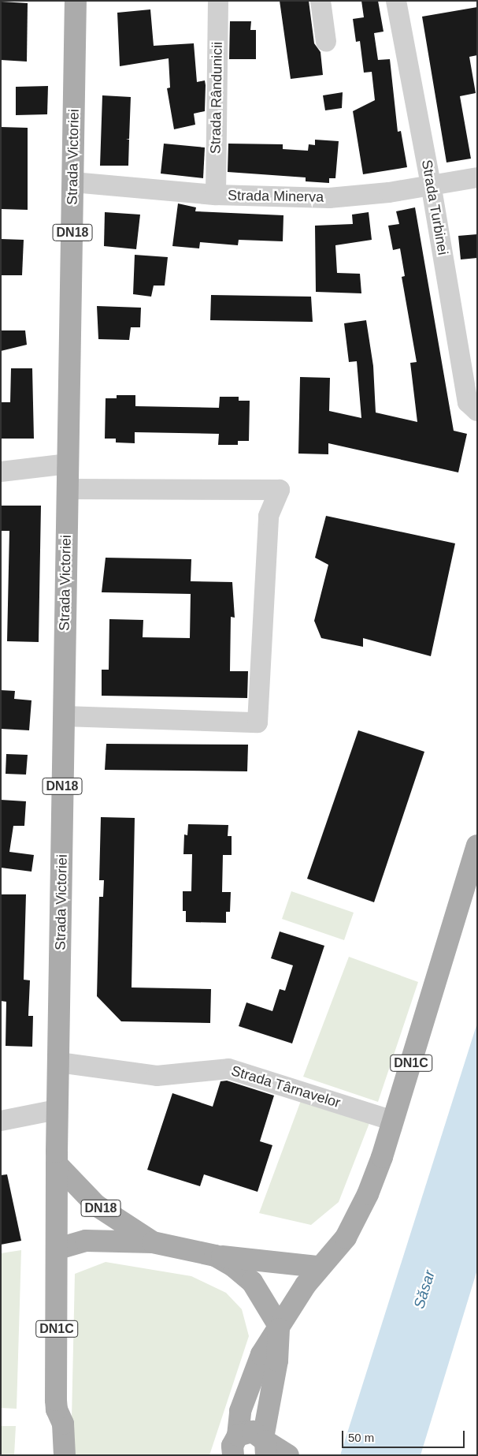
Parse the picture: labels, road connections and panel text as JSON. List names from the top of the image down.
{
  "streets": {
    "main road": ["Strada Victoriei", "DN18", "DN1C"],
    "street": [
      "Strada Rândunicii",
      "Strada Minerva",
      "Strada Turbinei",
      "Strada Târnavelor"
    ]
  },
  "crossings": [
    ["Strada Rândunicii", "Strada Minerva"],
    ["Strada Victoriei", "Strada Minerva"],
    ["Strada Victoriei", "DN18"],
    ["Strada Victoriei", "Strada Târnavelor"],
    ["Strada Minerva", "Strada Turbinei"],
    ["DN1C", "Strada Târnavelor"]
  ],
  "water": ["Săsar"],
  "scale_bar": "50 m"
}
